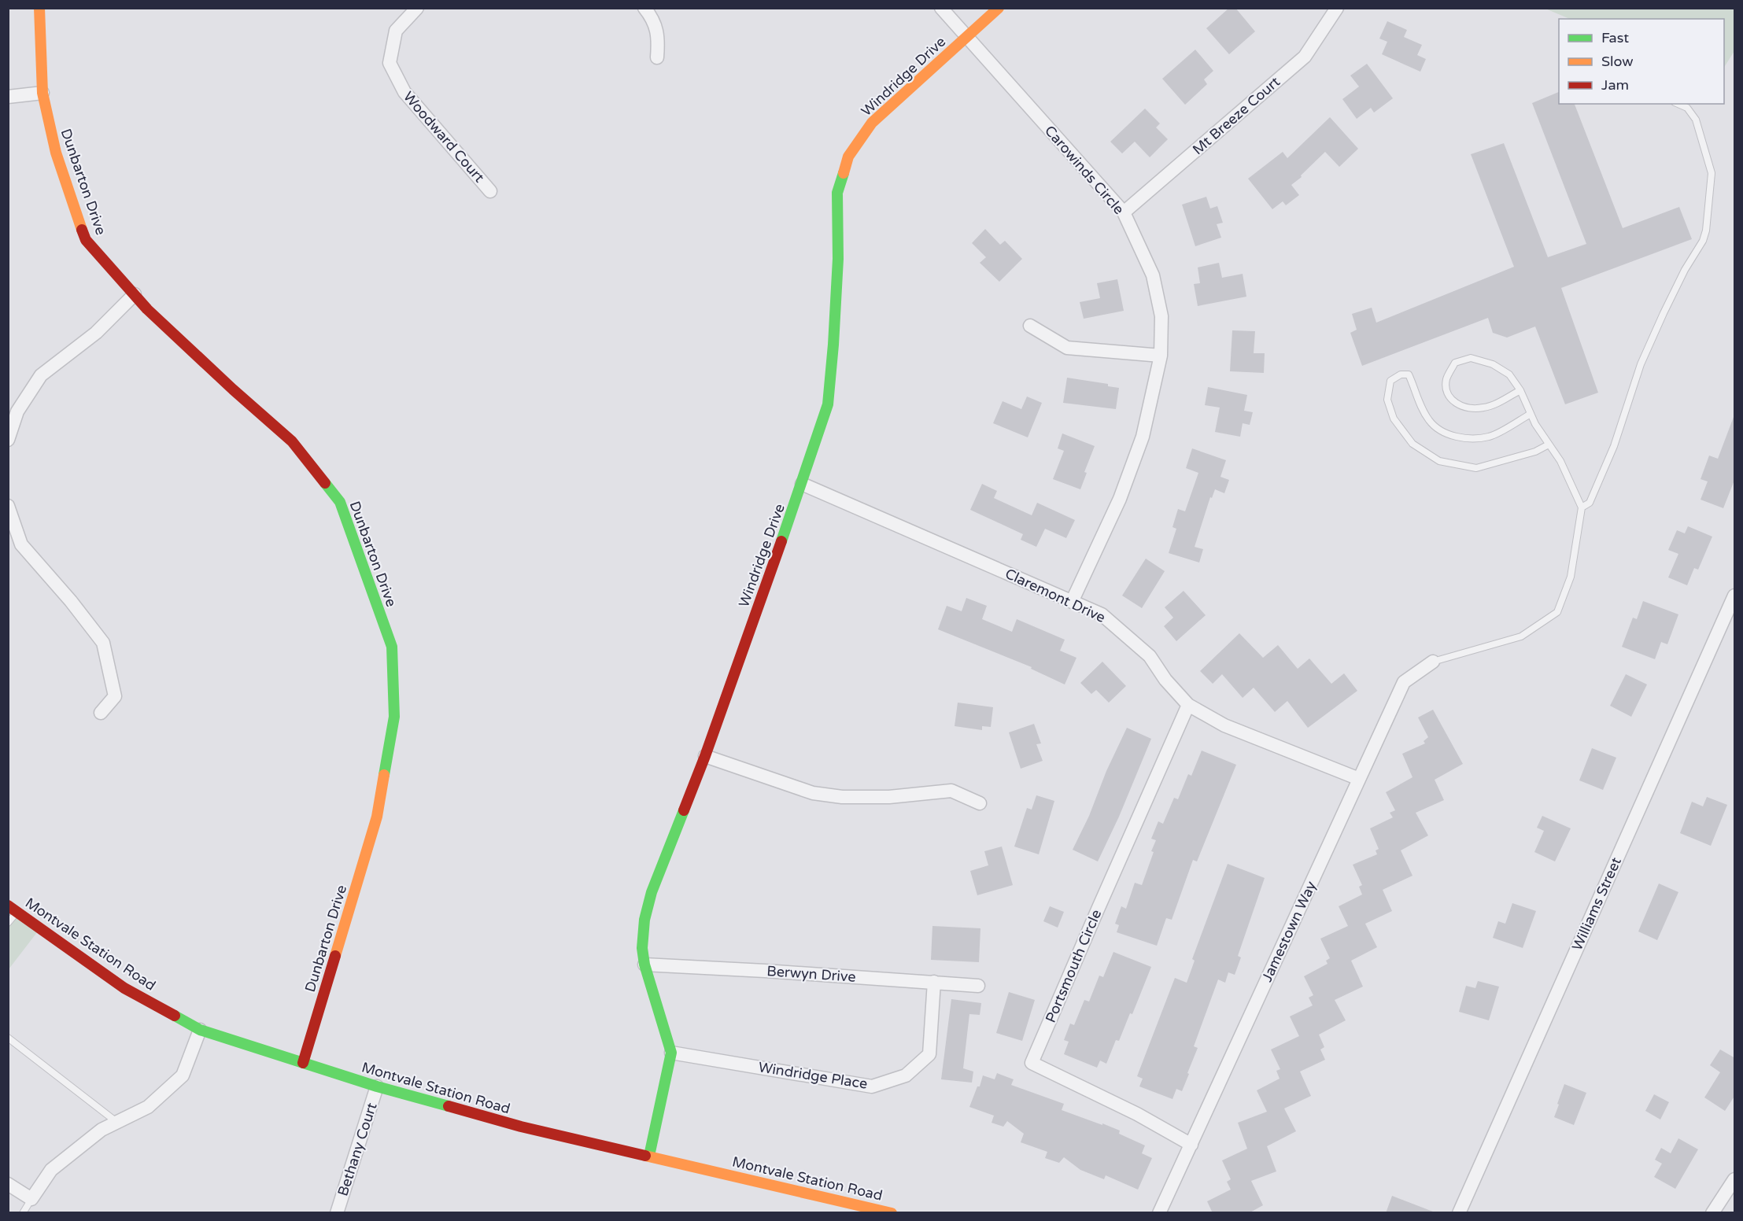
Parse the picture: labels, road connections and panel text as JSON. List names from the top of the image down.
{
  "streets": {
    "street": [
      "Windridge Drive",
      "Mt Breeze Court",
      "Woodward Court",
      "Carowinds Circle",
      "Dunbarton Drive",
      "Claremont Drive",
      "Williams Street",
      "Jamestown Way",
      "Montvale Station Road",
      "Portsmouth Circle",
      "Berwyn Drive",
      "Windridge Place",
      "Bethany Court"
    ]
  },
  "crossings": [
    ["Windridge Drive", "Carowinds Circle"],
    ["Windridge Drive", "Claremont Drive"],
    ["Windridge Drive", "Montvale Station Road"],
    ["Windridge Drive", "Berwyn Drive"],
    ["Windridge Drive", "Windridge Place"],
    ["Mt Breeze Court", "Carowinds Circle"],
    ["Carowinds Circle", "Claremont Drive"],
    ["Dunbarton Drive", "Montvale Station Road"],
    ["Claremont Drive", "Jamestown Way"],
    ["Claremont Drive", "Portsmouth Circle"],
    ["Jamestown Way", "Portsmouth Circle"],
    ["Montvale Station Road", "Bethany Court"],
    ["Berwyn Drive", "Windridge Place"]
  ],
  "legend": ["Fast", "Slow", "Jam"]
}
